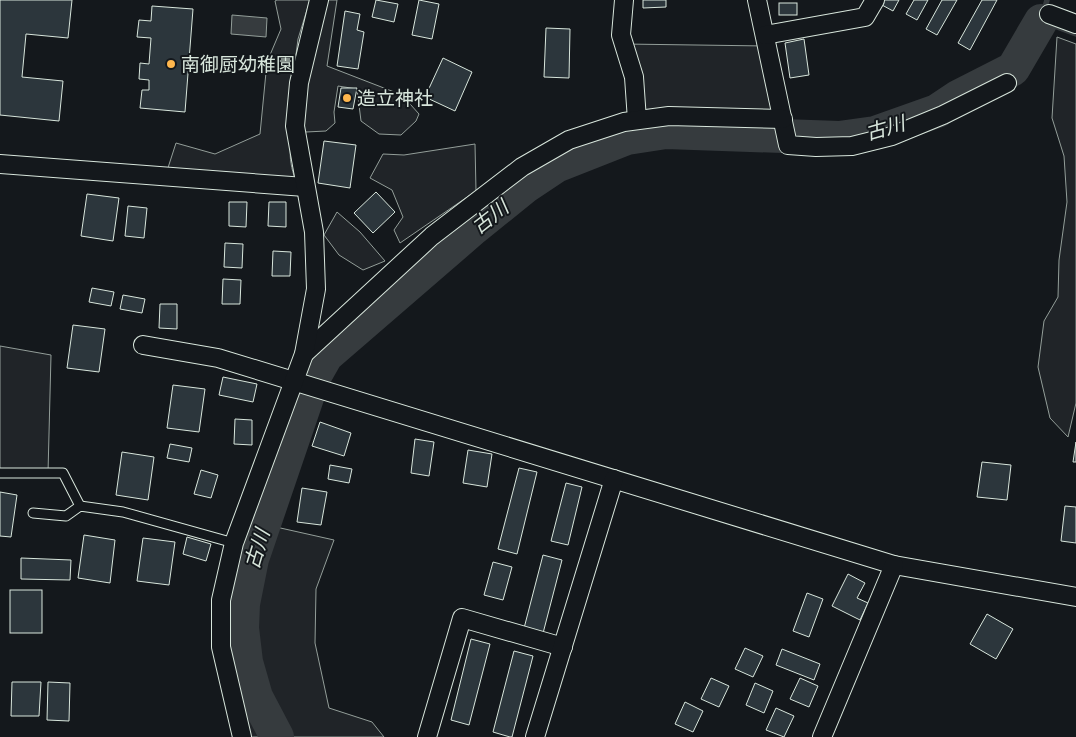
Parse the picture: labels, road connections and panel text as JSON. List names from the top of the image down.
{
  "water": ["古川"],
  "places": ["南御厨幼稚園", "造立神社"]
}
